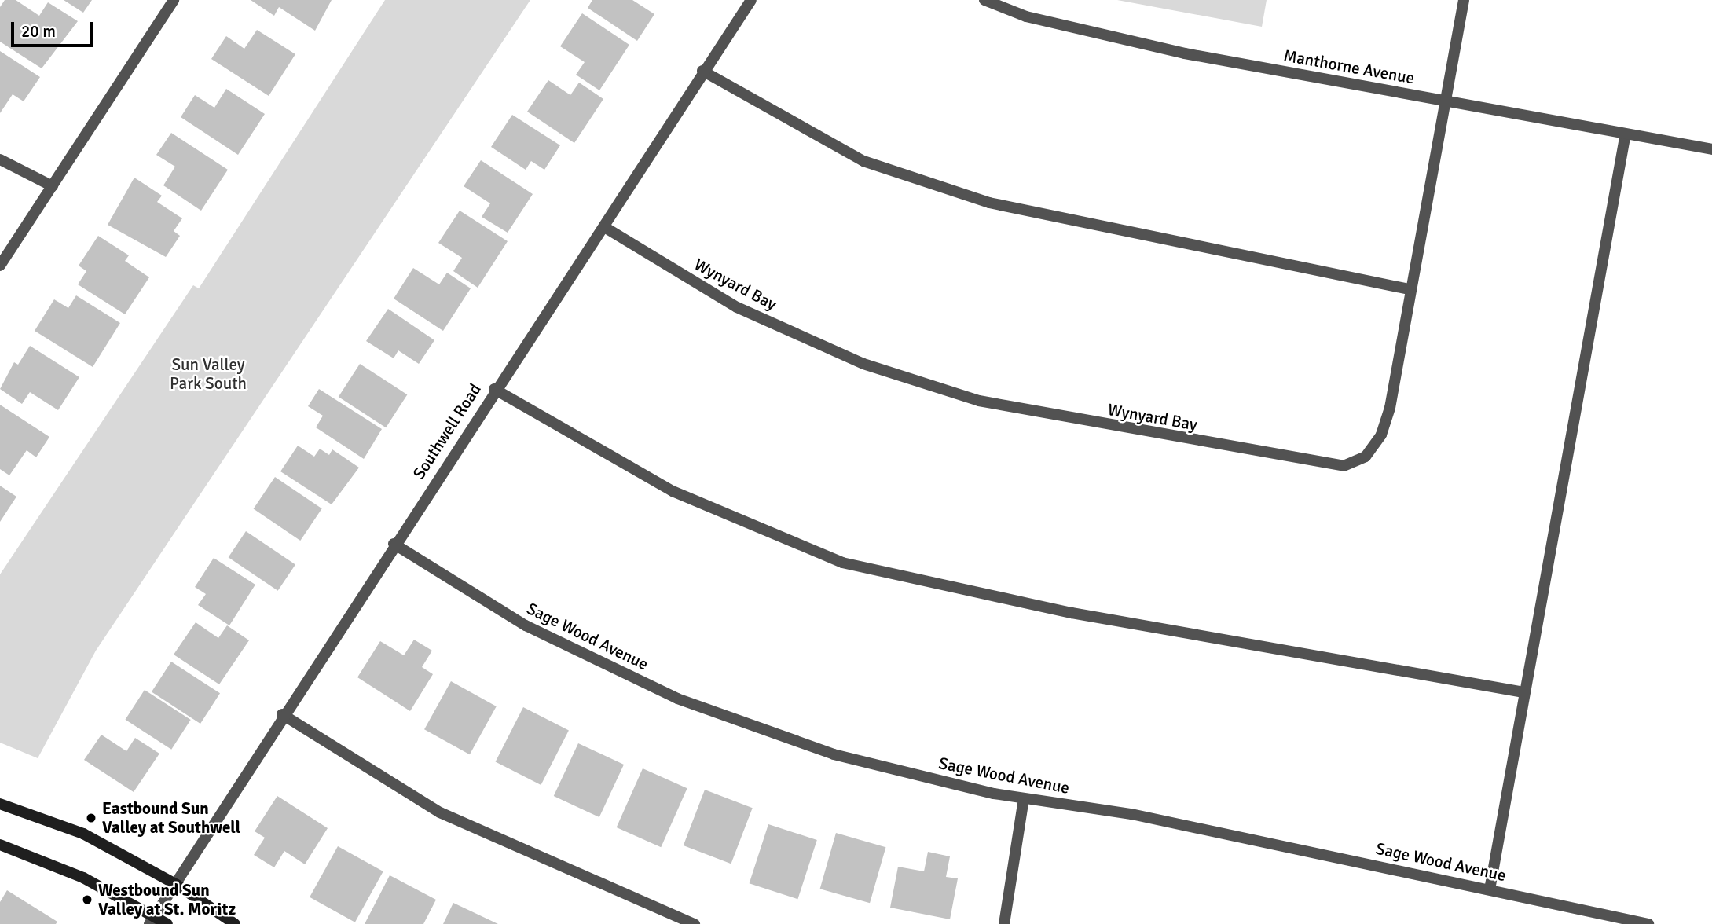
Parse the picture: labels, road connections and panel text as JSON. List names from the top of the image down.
{
  "streets": {
    "street": [
      "Manthorne Avenue",
      "Wynyard Bay",
      "Southwell Road",
      "Sage Wood Avenue"
    ]
  },
  "crossings": [
    ["Manthorne Avenue", "Wynyard Bay"],
    ["Wynyard Bay", "Southwell Road"],
    ["Southwell Road", "Sage Wood Avenue"]
  ],
  "parks": ["Sun Valley Park South"],
  "places": ["Eastbound Sun Valley at Southwell", "Westbound Sun Valley at St. Moritz"],
  "scale_bar": "20 m"
}
